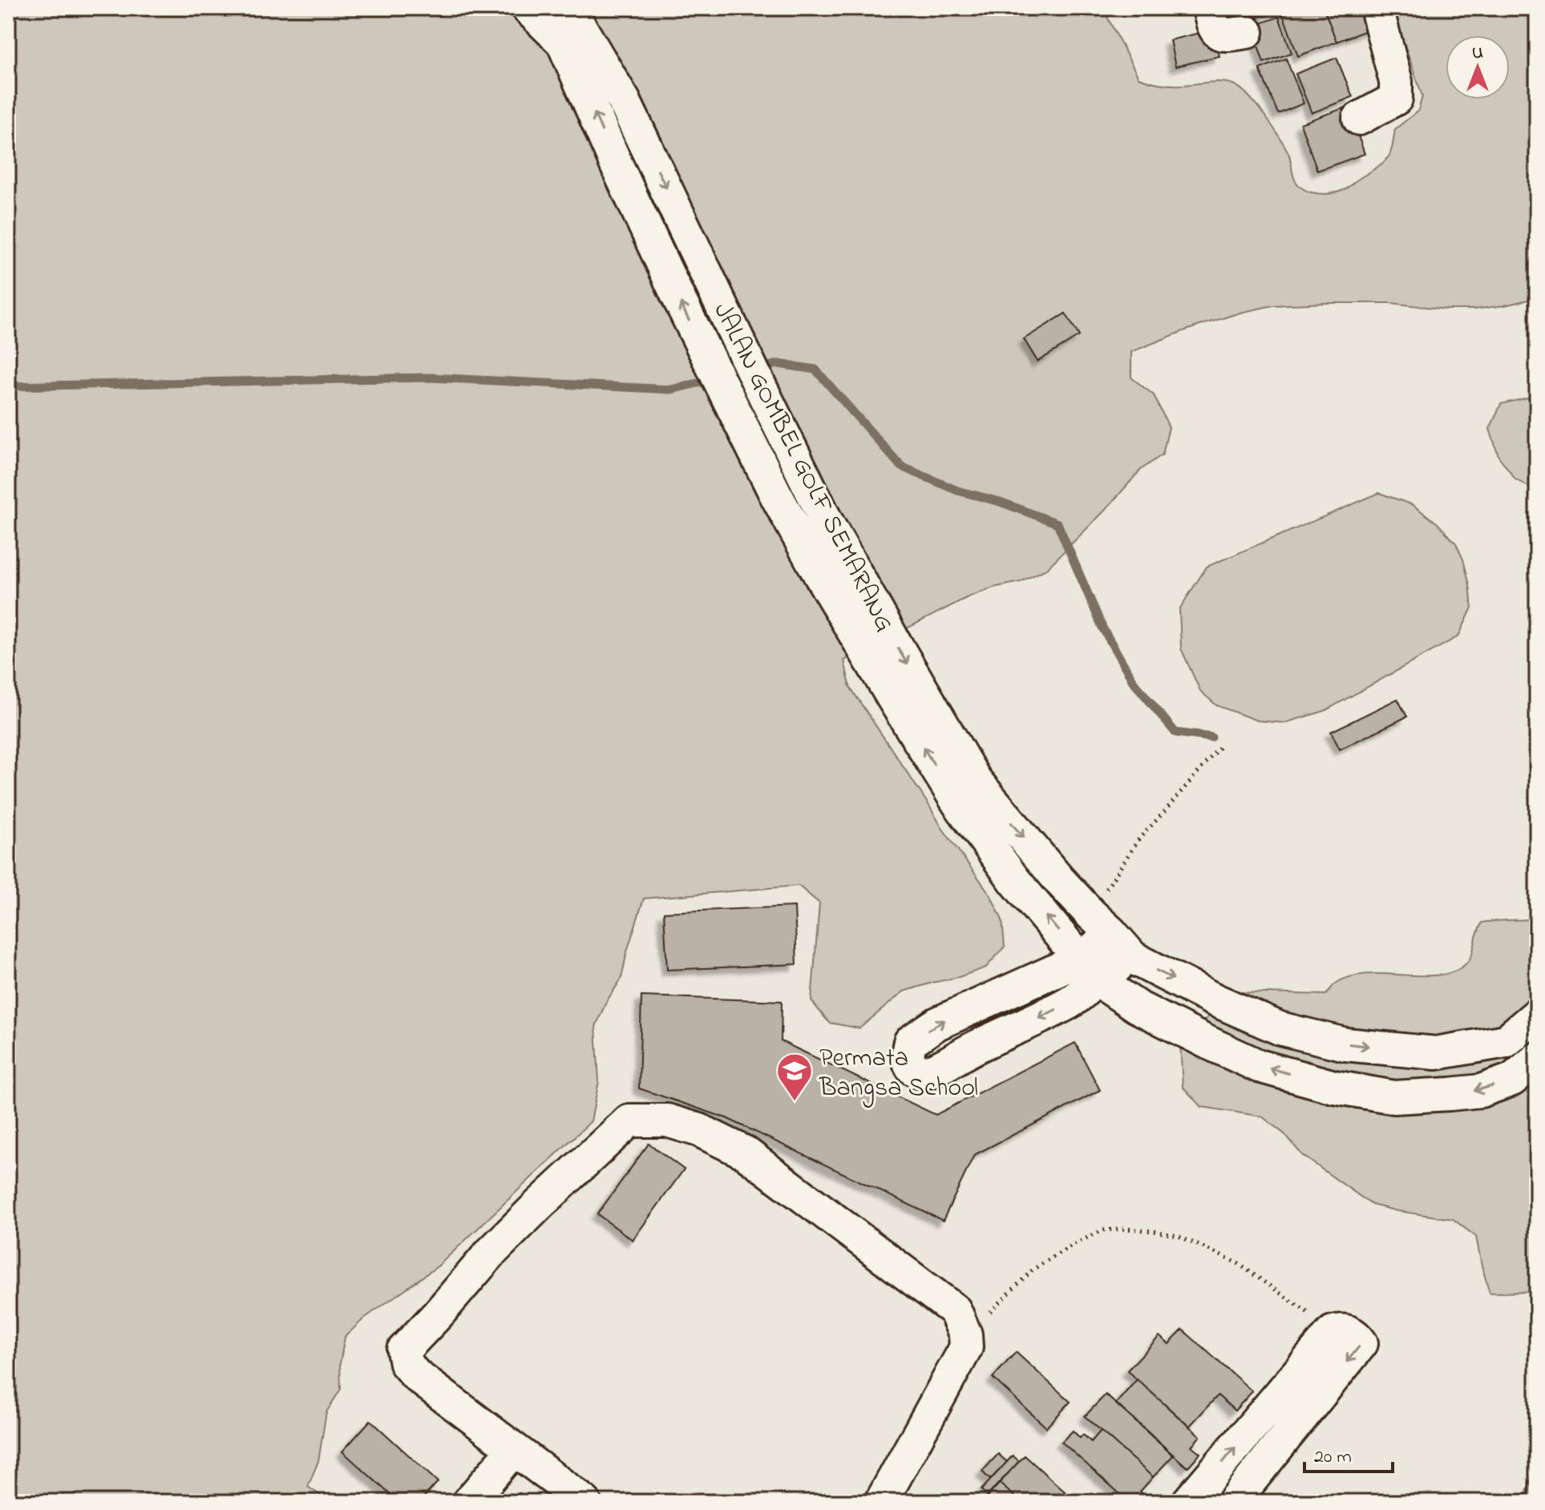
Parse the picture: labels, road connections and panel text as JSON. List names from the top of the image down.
{
  "streets": {
    "street": ["JALAN GOMBEL GOLF SEMARANG"]
  },
  "places": {
    "school or university": ["Permata Bangsa School"]
  },
  "scale_bar": "20 m",
  "north": "top"
}
